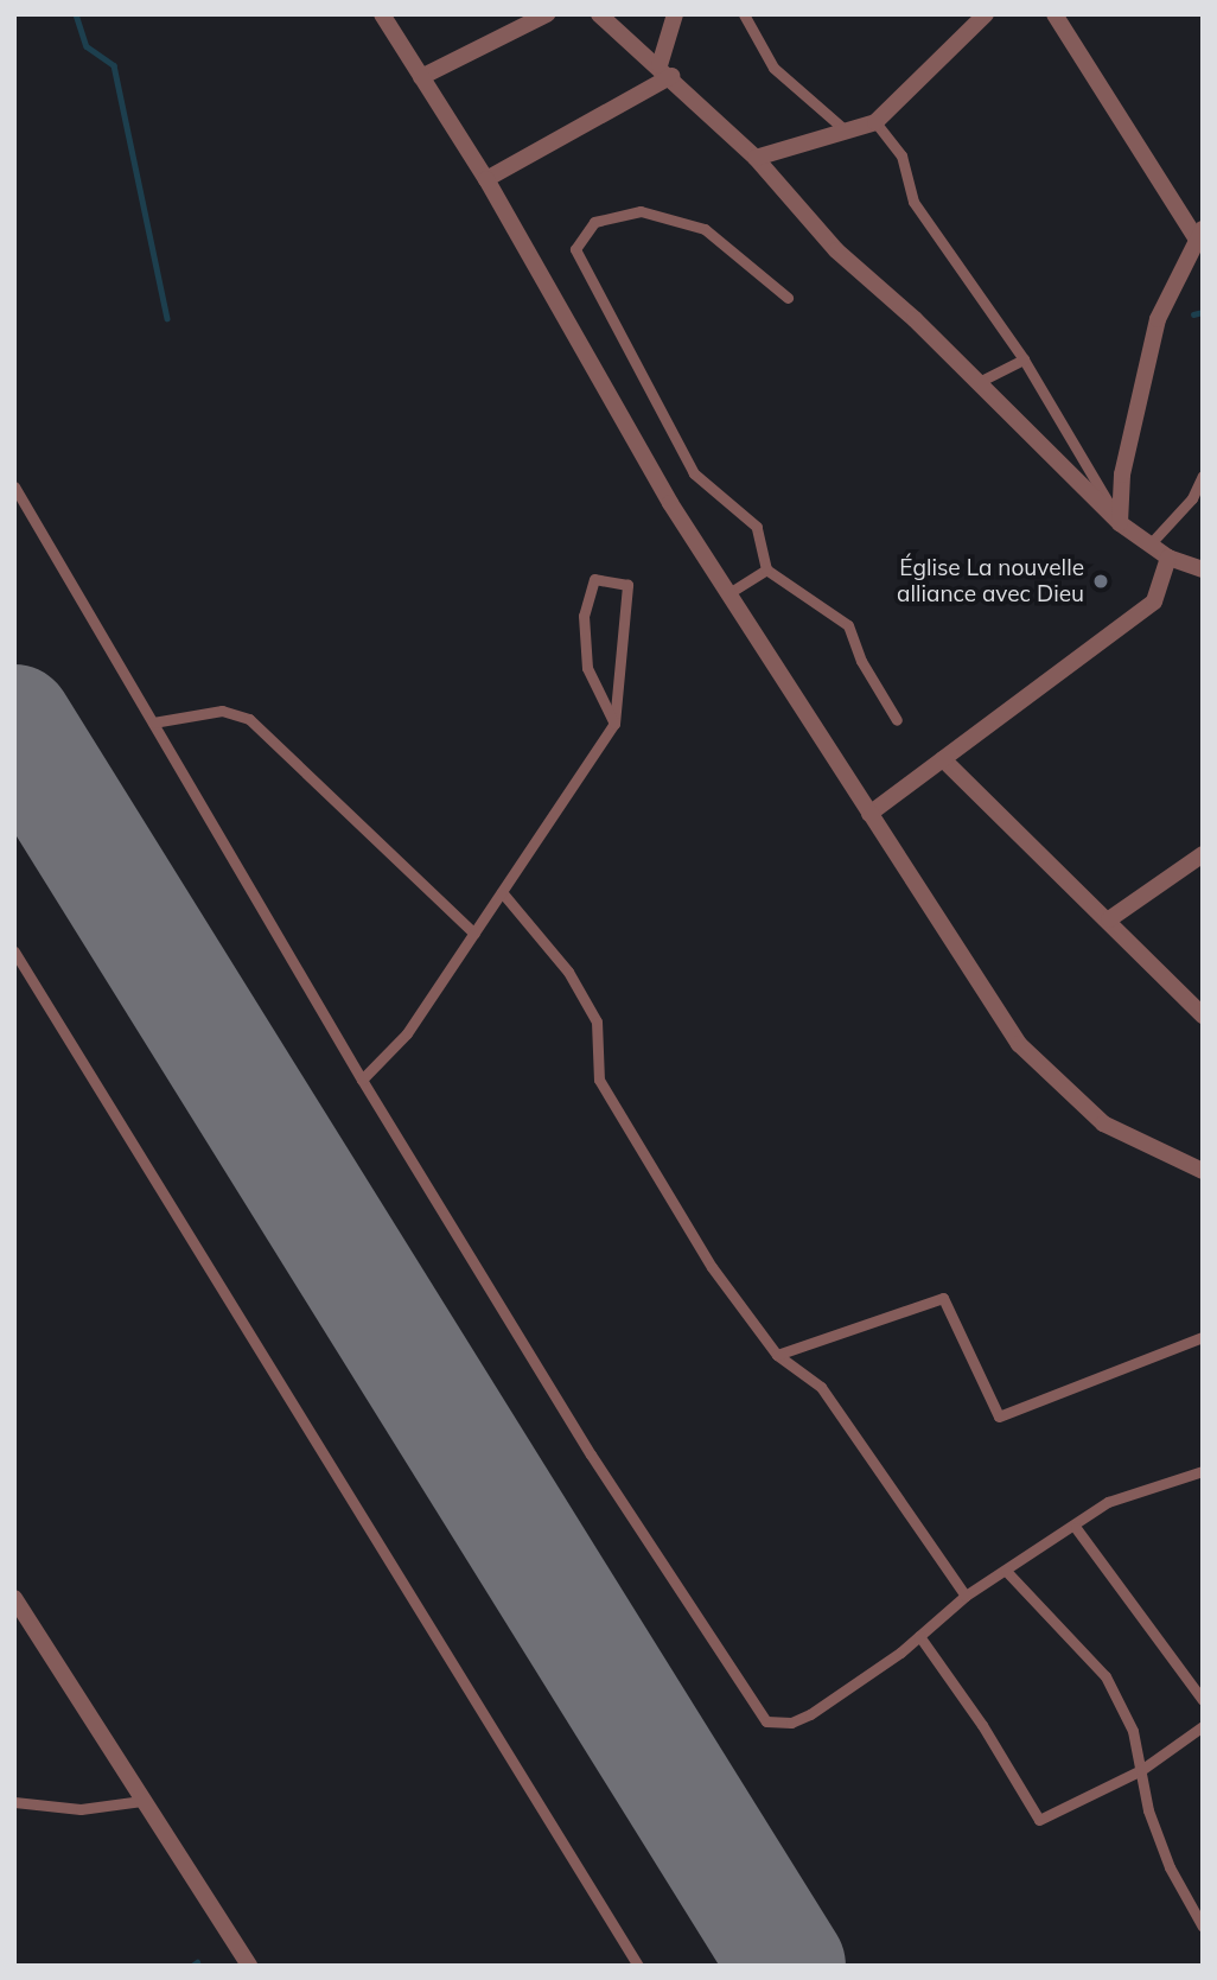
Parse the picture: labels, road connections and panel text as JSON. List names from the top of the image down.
{
  "places": ["Église La nouvelle alliance avec Dieu"]
}
